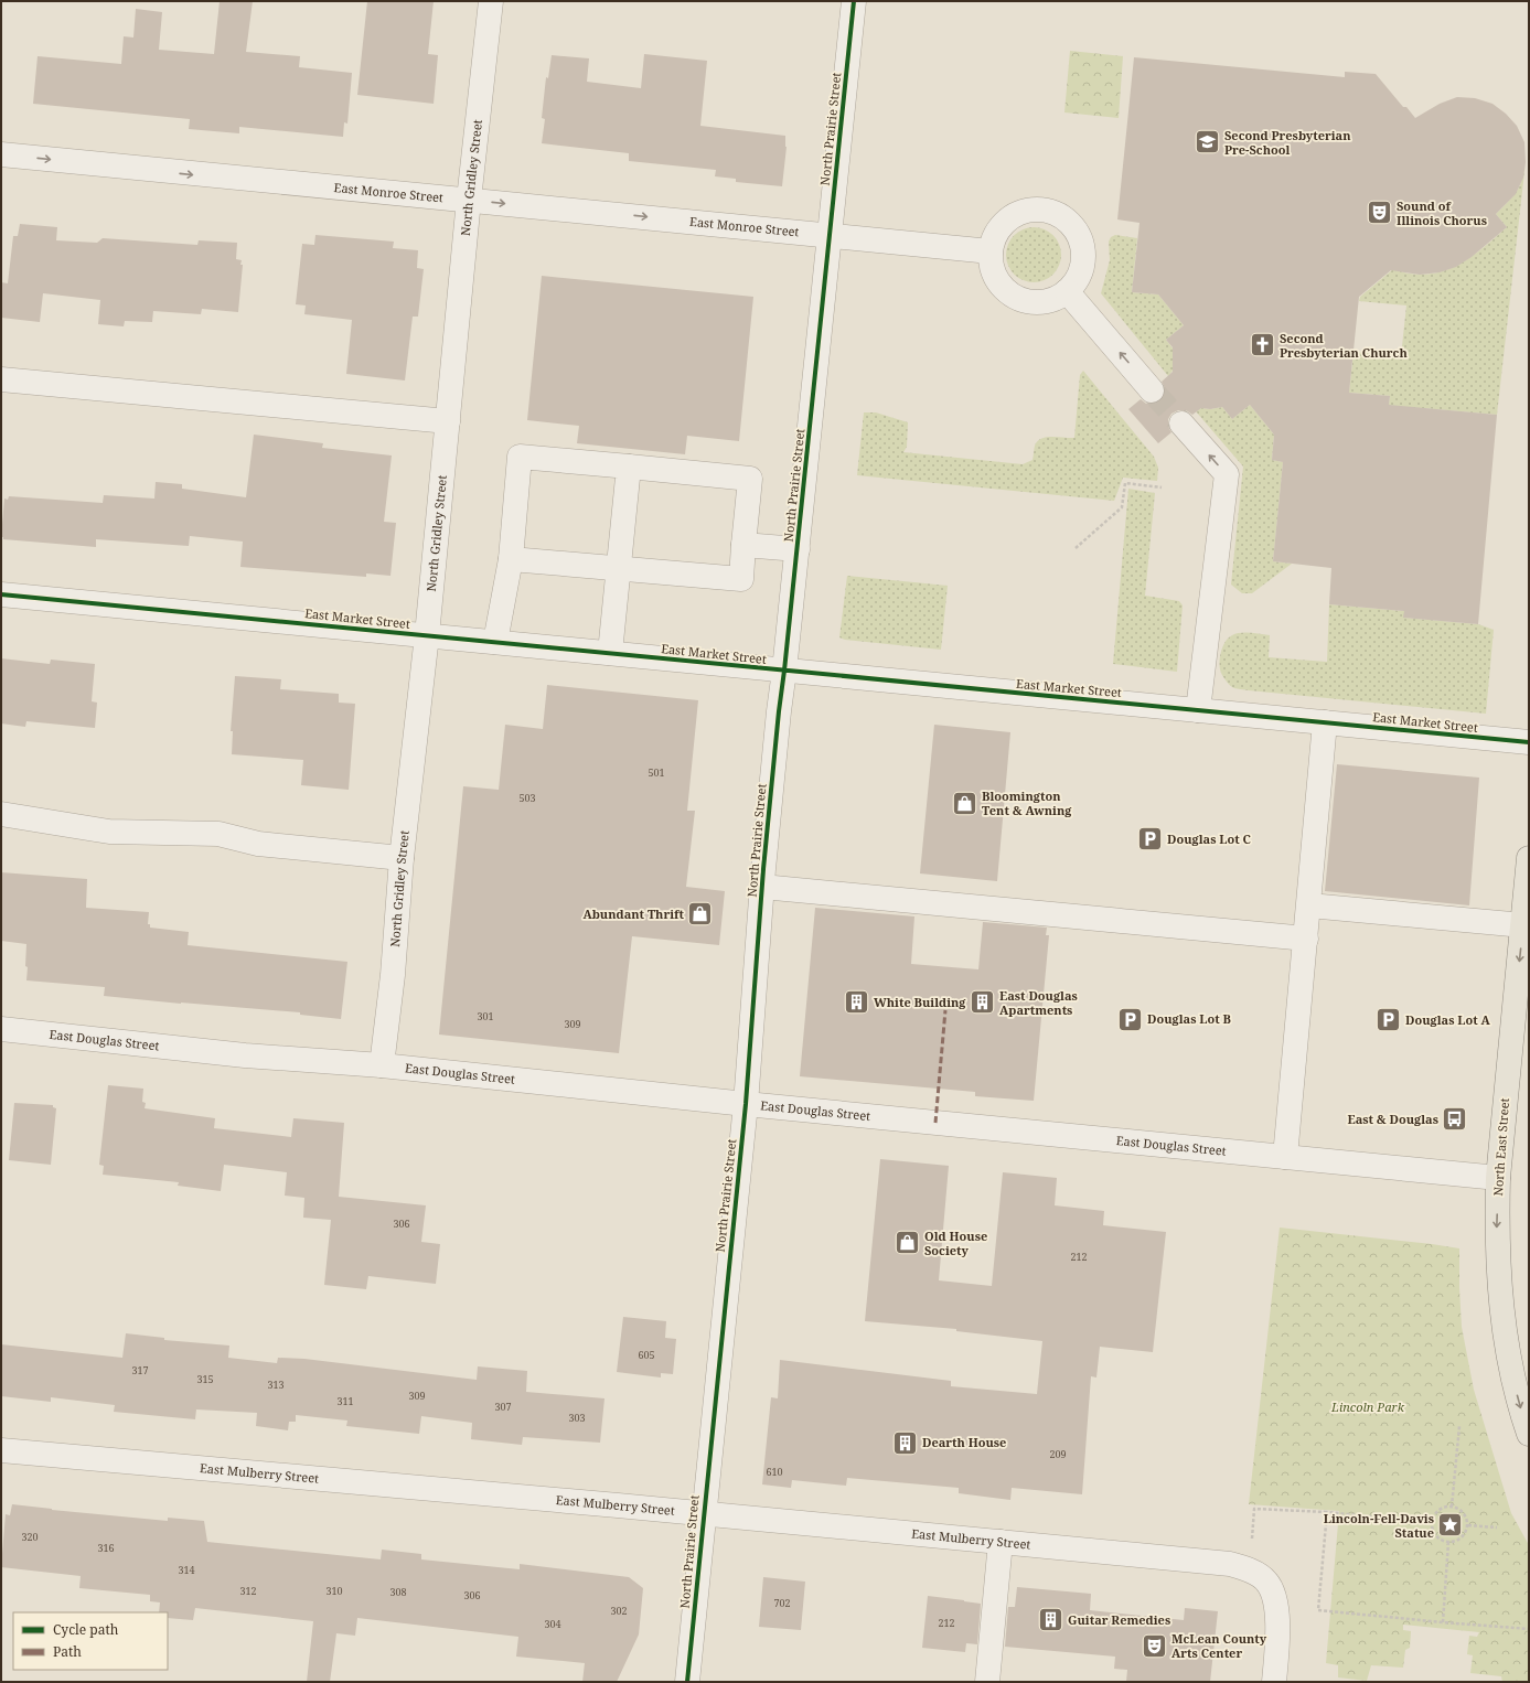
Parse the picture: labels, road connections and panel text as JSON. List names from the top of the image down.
{
  "streets": {
    "main road": ["North East Street"],
    "street": [
      "North Prairie Street",
      "North Gridley Street",
      "East Monroe Street",
      "East Market Street",
      "East Douglas Street",
      "East Mulberry Street"
    ]
  },
  "crossings": [
    ["North Prairie Street", "East Monroe Street"],
    ["North Prairie Street", "East Market Street"],
    ["North Prairie Street", "East Douglas Street"],
    ["North Prairie Street", "East Mulberry Street"],
    ["North Gridley Street", "East Monroe Street"],
    ["North Gridley Street", "East Market Street"],
    ["North Gridley Street", "East Douglas Street"],
    ["East Douglas Street", "North East Street"]
  ],
  "one_way": ["East Monroe Street", "North East Street"],
  "parks": ["Lincoln Park"],
  "places": {
    "school or university": ["Second Presbyterian Pre-School"],
    "theatre": ["Sound of Illinois Chorus", "McLean County Arts Center"],
    "church": ["Second Presbyterian Church"],
    "shop": ["Bloomington Tent & Awning", "Abundant Thrift", "Old House Society"],
    "parking": ["Douglas Lot C", "Douglas Lot B", "Douglas Lot A"],
    "building": [
      "White Building",
      "East Douglas Apartments",
      "Dearth House",
      "Guitar Remedies"
    ],
    "bus stop": ["East & Douglas"],
    "place": ["Lincoln-Fell-Davis Statue"]
  },
  "house_numbers": [
    "501",
    "503",
    "301",
    "309",
    "306",
    "212",
    "605",
    "317",
    "315",
    "313",
    "309",
    "311",
    "307",
    "303",
    "209",
    "610",
    "320",
    "316",
    "314",
    "312",
    "310",
    "308",
    "306",
    "702",
    "302",
    "212",
    "304"
  ],
  "legend": ["Cycle path", "Path"]
}
